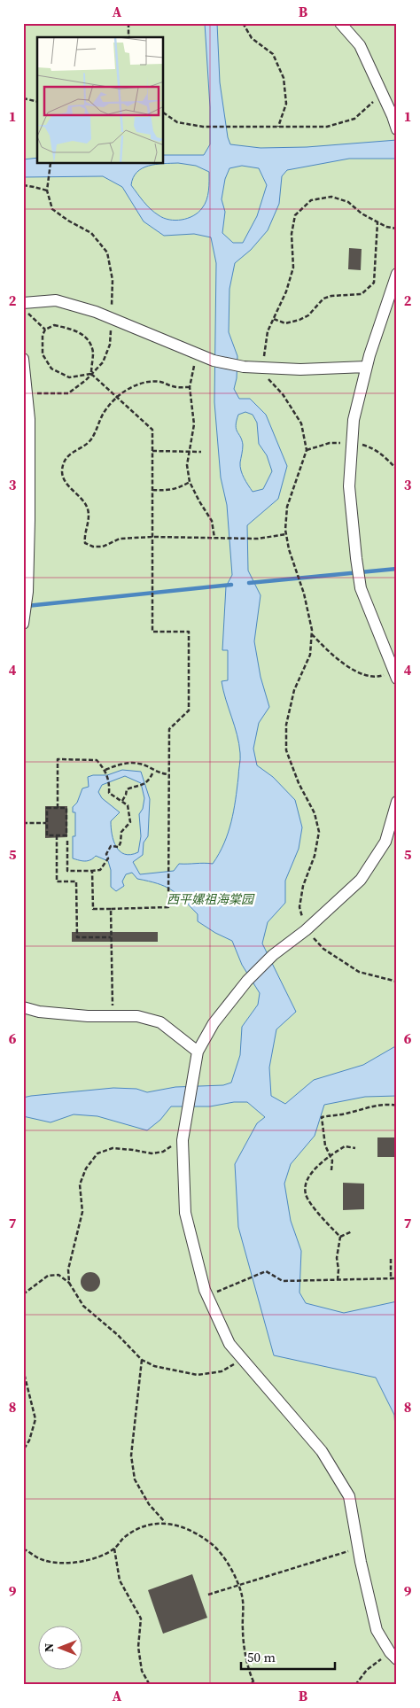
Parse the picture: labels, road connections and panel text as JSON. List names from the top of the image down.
{
  "parks": ["西平嫘祖海棠园"],
  "scale_bar": "50 m",
  "north": "left",
  "grid": {
    "columns": ["A", "B"],
    "rows": [
      "1",
      "2",
      "3",
      "4",
      "5",
      "6",
      "7",
      "8",
      "9"
    ]
  }
}
